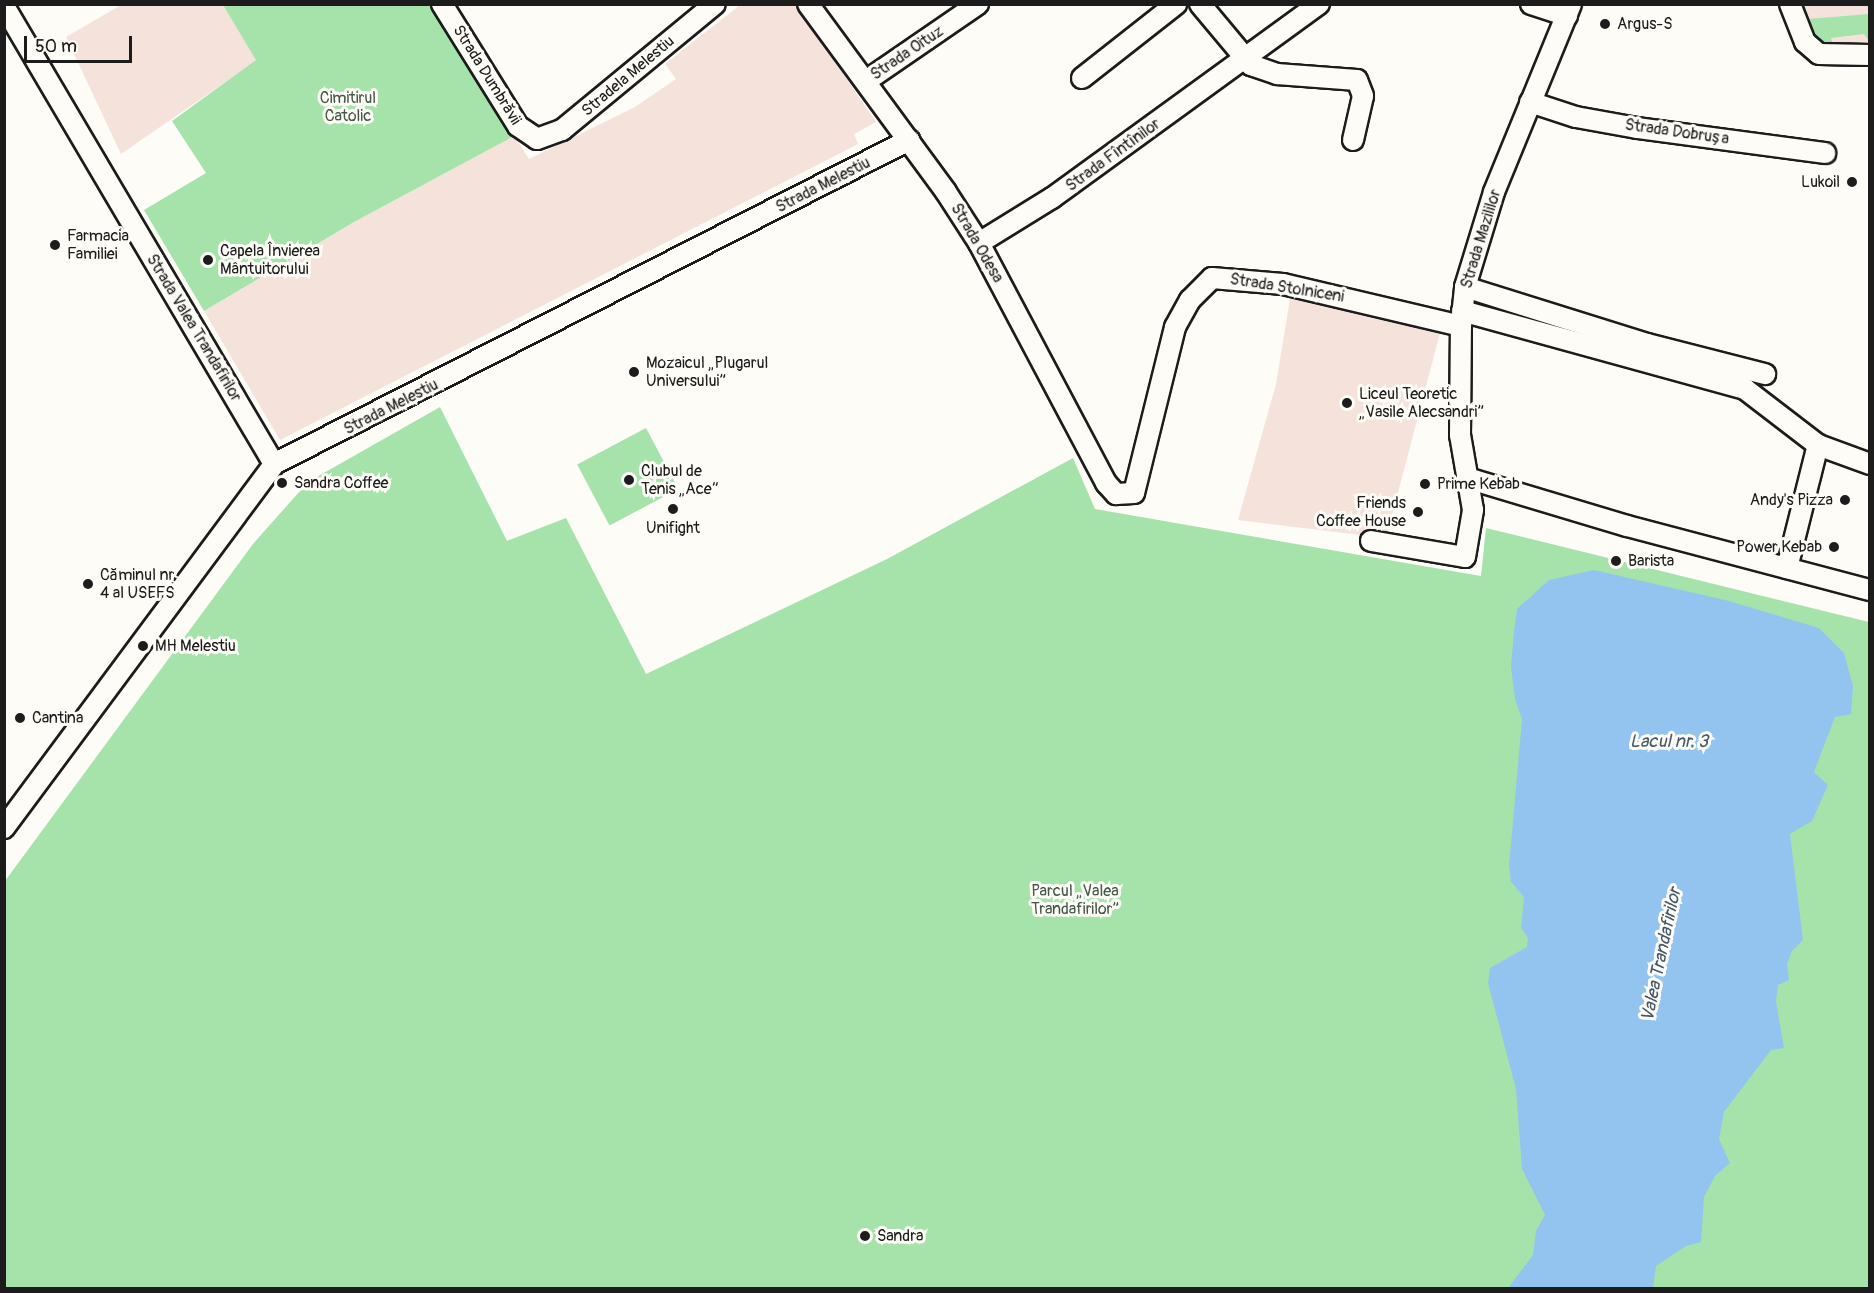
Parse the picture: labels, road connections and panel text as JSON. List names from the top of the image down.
{
  "streets": {
    "street": [
      "Strada Oituz",
      "Strada Dumbrăvii",
      "Stradela Melestiu",
      "Strada Dobrușa",
      "Strada Fîntînilor",
      "Strada Melestiu",
      "Strada Mazililor",
      "Strada Odesa",
      "Strada Stolniceni",
      "Strada Valea Trandafirilor"
    ]
  },
  "crossings": [
    ["Strada Oituz", "Strada Odesa"],
    ["Strada Dumbrăvii", "Stradela Melestiu"],
    ["Strada Dobrușa", "Strada Mazililor"],
    ["Strada Fîntînilor", "Strada Odesa"],
    ["Strada Melestiu", "Strada Odesa"],
    ["Strada Melestiu", "Strada Valea Trandafirilor"],
    ["Strada Mazililor", "Strada Stolniceni"],
    ["Strada Odesa", "Strada Stolniceni"]
  ],
  "water": ["Lacul nr. 3", "Valea Trandafirilor"],
  "parks": ["Cimitirul Catolic", "Parcul „Valea Trandafirilor”"],
  "places": [
    "Argus-S",
    "Lukoil",
    "Farmacia Familiei",
    "Capela Învierea Mântuitorului",
    "Mozaicul „Plugarul Universului”",
    "Liceul Teoretic „Vasile Alecsandri”",
    "Clubul de Tenis „Ace”",
    "Sandra Coffee",
    "Prime Kebab",
    "Andy's Pizza",
    "Unifight",
    "Friends Coffee House",
    "Power Kebab",
    "Barista",
    "Căminul nr. 4 al USEFS",
    "MH Melestiu",
    "Cantina",
    "Sandra"
  ],
  "scale_bar": "50 m"
}
